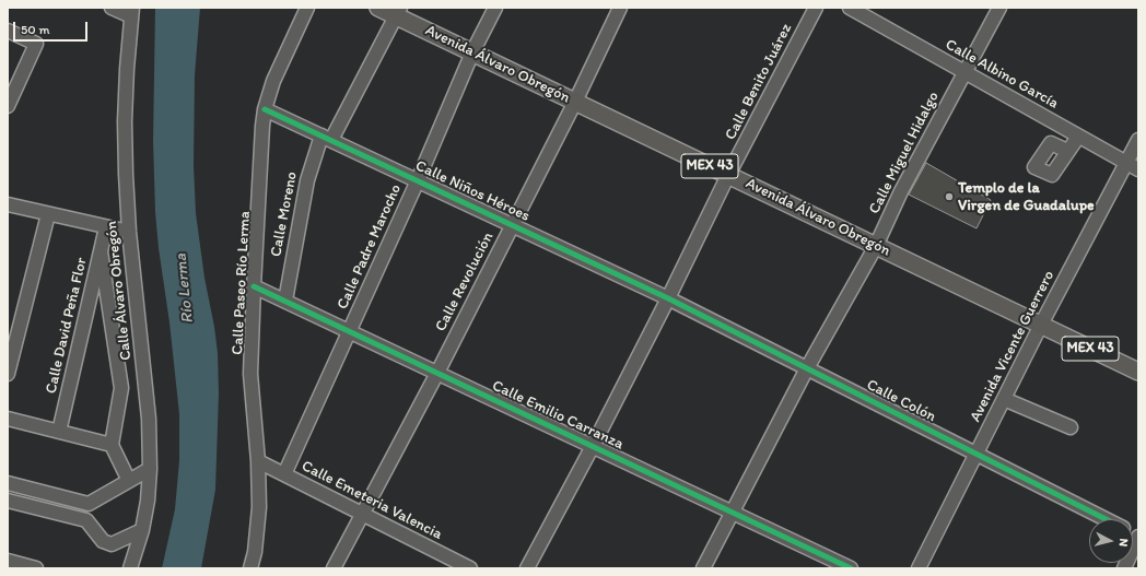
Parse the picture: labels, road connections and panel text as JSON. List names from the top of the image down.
{
  "streets": {
    "main road": ["Avenida Álvaro Obregón", "MEX 43"],
    "street": [
      "Calle Albino García",
      "Calle Benito Juárez",
      "Calle Miguel Hidalgo",
      "Calle Niños Héroes",
      "Calle Moreno",
      "Calle Padre Marocho",
      "Calle Revolución",
      "Calle Paseo Río Lerma",
      "Calle Álvaro Obregón",
      "Calle David Peña Flor",
      "Avenida Vicente Guerrero",
      "Calle Colón",
      "Calle Emilio Carranza",
      "Calle Emeteria Valencia"
    ]
  },
  "crossings": [
    ["Avenida Álvaro Obregón", "Calle Benito Juárez"],
    ["Avenida Álvaro Obregón", "Calle Miguel Hidalgo"],
    ["Avenida Álvaro Obregón", "Calle Moreno"],
    ["Avenida Álvaro Obregón", "Calle Padre Marocho"],
    ["Avenida Álvaro Obregón", "Calle Revolución"],
    ["Avenida Álvaro Obregón", "Avenida Vicente Guerrero"],
    ["Calle Albino García", "Calle Miguel Hidalgo"],
    ["Calle Albino García", "Avenida Vicente Guerrero"],
    ["Calle Benito Juárez", "Calle Niños Héroes"],
    ["Calle Benito Juárez", "Calle Colón"],
    ["Calle Benito Juárez", "Calle Emilio Carranza"],
    ["Calle Miguel Hidalgo", "Calle Colón"],
    ["Calle Miguel Hidalgo", "Calle Emilio Carranza"],
    ["Calle Niños Héroes", "Calle Moreno"],
    ["Calle Niños Héroes", "Calle Padre Marocho"],
    ["Calle Niños Héroes", "Calle Revolución"],
    ["Calle Niños Héroes", "Calle Paseo Río Lerma"],
    ["Calle Niños Héroes", "Calle Colón"],
    ["Calle Moreno", "Calle Emilio Carranza"],
    ["Calle Padre Marocho", "Calle Emilio Carranza"],
    ["Calle Padre Marocho", "Calle Emeteria Valencia"],
    ["Calle Revolución", "Calle Emilio Carranza"],
    ["Calle Revolución", "Calle Emeteria Valencia"],
    ["Calle Paseo Río Lerma", "Calle Emilio Carranza"],
    ["Calle Paseo Río Lerma", "Calle Emeteria Valencia"],
    ["Avenida Vicente Guerrero", "Calle Colón"]
  ],
  "water": ["Río Lerma"],
  "places": ["Templo de la Virgen de Guadalupe"],
  "scale_bar": "50 m",
  "north": "right"
}
